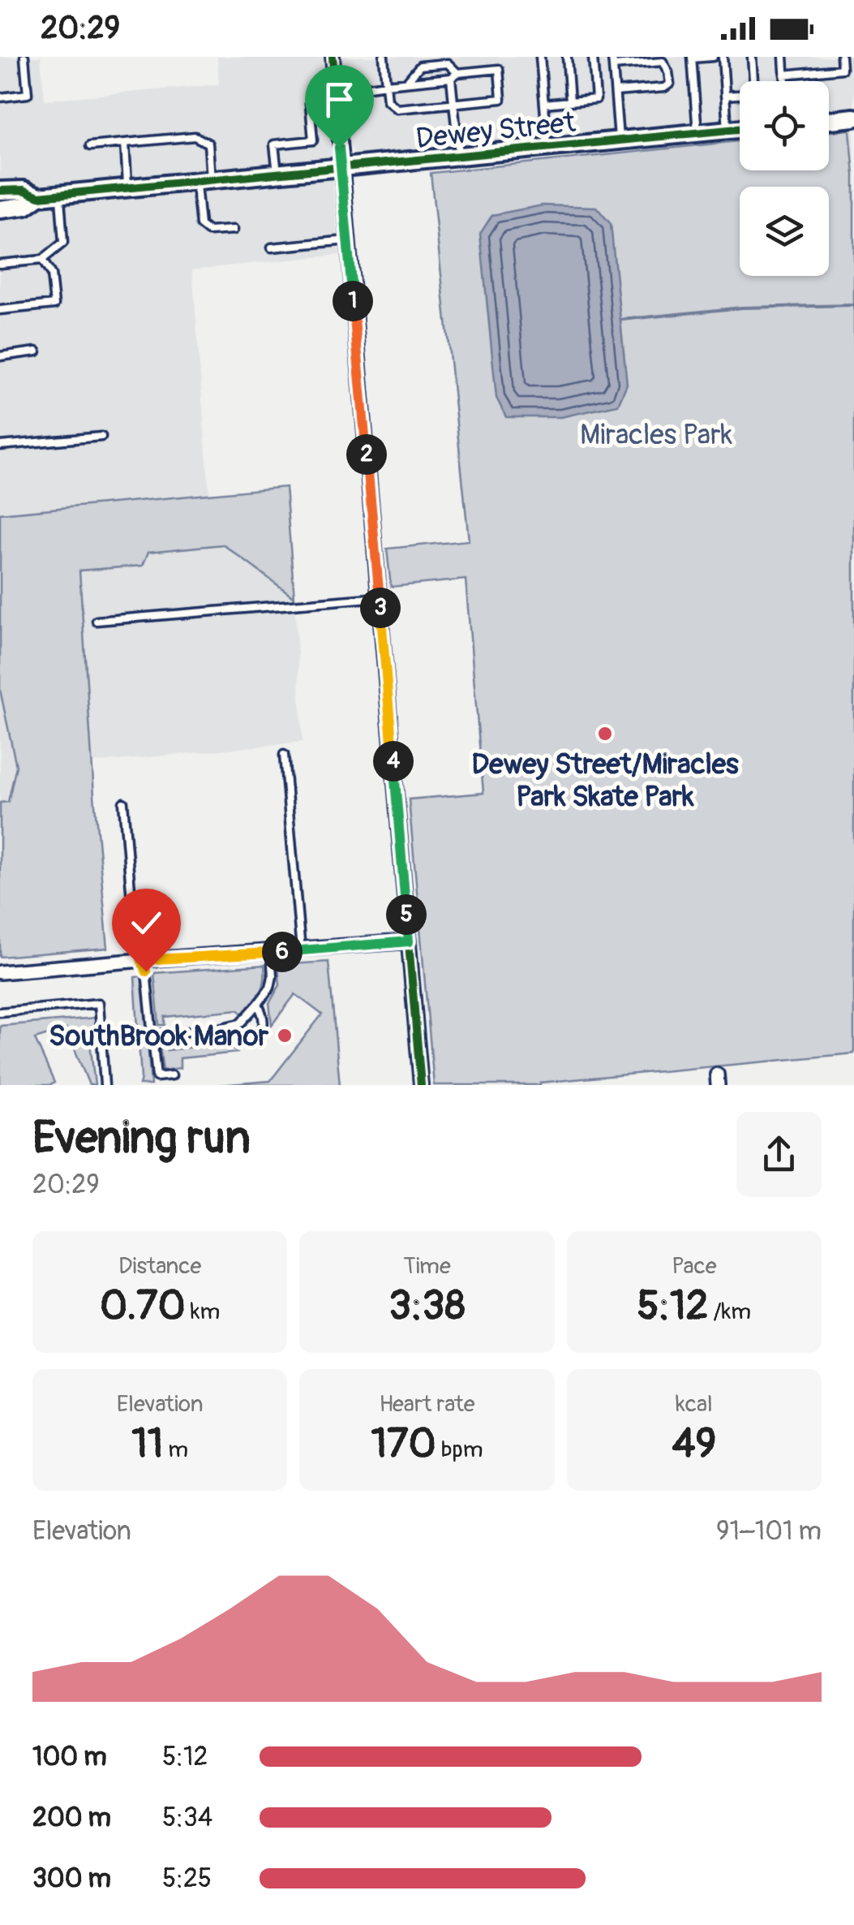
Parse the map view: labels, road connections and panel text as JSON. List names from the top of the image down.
{
  "streets": {
    "street": ["Dewey Street"]
  },
  "parks": ["Miracles Park"],
  "places": ["Dewey Street/Miracles Park Skate Park", "SouthBrook Manor"],
  "page": {
    "status": "20:29",
    "pins": [
      "1",
      "2",
      "3",
      "4",
      "5",
      "6"
    ],
    "heading": ["Evening run", "20:29"],
    "stats": [
      ["Distance", "0.70 km"],
      ["Time", "3:38"],
      ["Pace", "5:12 /km"],
      ["Elevation", "11 m"],
      ["Heart rate", "170 bpm"],
      ["kcal", "49"]
    ],
    "chart": ["Elevation", "91–101 m"],
    "list": [
      {
        "name": "100 m",
        "note": "5:12"
      },
      {
        "name": "200 m",
        "note": "5:34"
      },
      {
        "name": "300 m",
        "note": "5:25"
      }
    ]
  }
}
